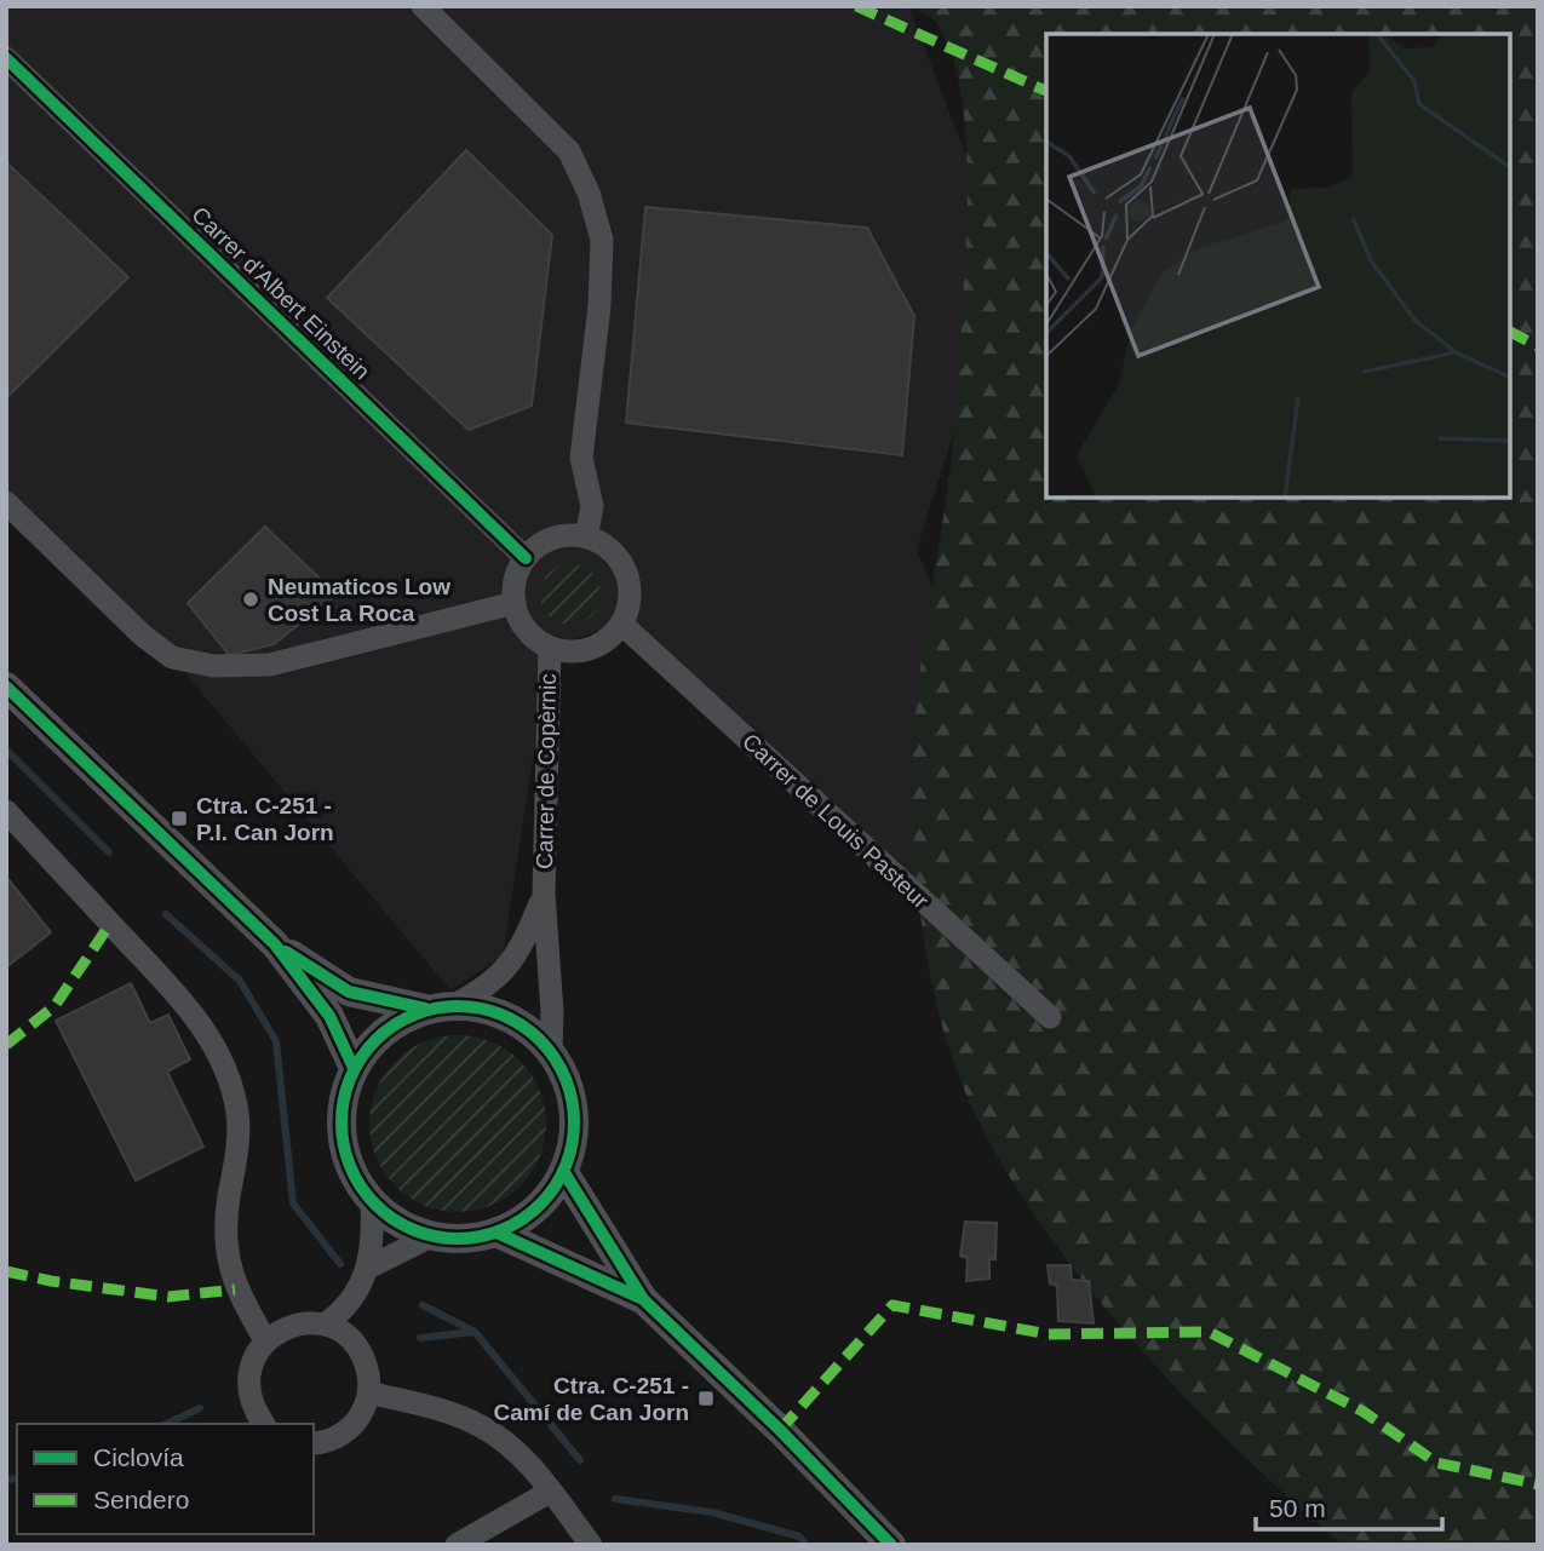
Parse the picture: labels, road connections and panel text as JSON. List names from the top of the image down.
{
  "streets": {
    "street": ["Carrer d'Albert Einstein", "Carrer de Copèrnic", "Carrer de Louis Pasteur"]
  },
  "crossings": [
    ["Carrer d'Albert Einstein", "Carrer de Copèrnic"],
    ["Carrer d'Albert Einstein", "Carrer de Louis Pasteur"],
    ["Carrer de Copèrnic", "Carrer de Louis Pasteur"]
  ],
  "places": {
    "other": ["Neumaticos Low Cost La Roca"],
    "transit": ["Ctra. C-251 - P.I. Can Jorn", "Ctra. C-251 - Camí de Can Jorn"]
  },
  "legend": ["Ciclovía", "Sendero"],
  "scale_bar": "50 m"
}
